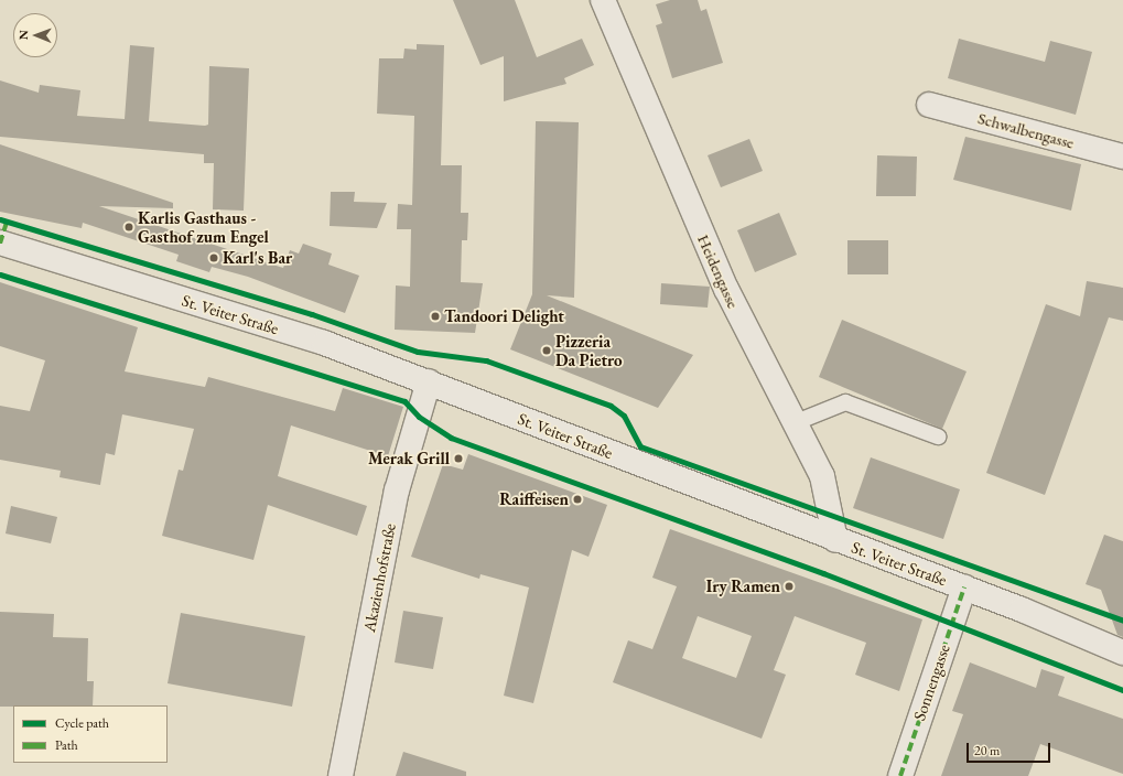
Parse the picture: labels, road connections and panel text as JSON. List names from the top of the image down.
{
  "streets": {
    "street": [
      "Schwalbengasse",
      "Heidengasse",
      "St. Veiter Straße",
      "Akazienhofstraße",
      "Sonnengasse"
    ]
  },
  "crossings": [
    ["Heidengasse", "St. Veiter Straße"],
    ["St. Veiter Straße", "Akazienhofstraße"],
    ["St. Veiter Straße", "Sonnengasse"]
  ],
  "places": [
    "Karlis Gasthaus - Gasthof zum Engel",
    "Karl's Bar",
    "Tandoori Delight",
    "Pizzeria Da Pietro",
    "Merak Grill",
    "Raiffeisen",
    "Iry Ramen"
  ],
  "legend": ["Cycle path", "Path"],
  "scale_bar": "20 m",
  "north": "left"
}
